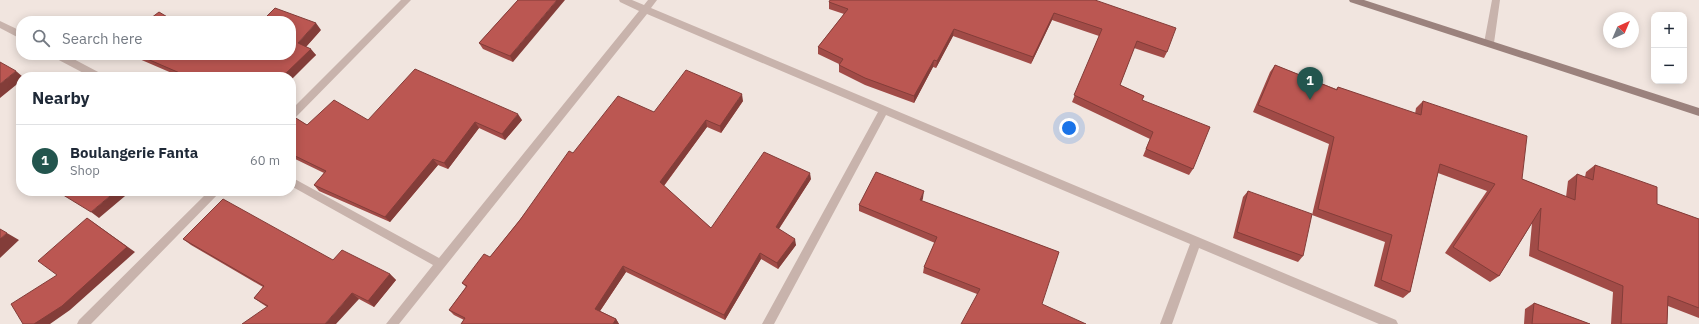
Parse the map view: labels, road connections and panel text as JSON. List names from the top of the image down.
{
  "north": "top right",
  "page": {
    "map_buttons": ["+", "−"],
    "search": "Search here",
    "pins": "1",
    "heading": "Nearby",
    "list": [
      {
        "mark": "1",
        "name": "Boulangerie Fanta",
        "note": "Shop",
        "value": "60 m"
      }
    ]
  }
}
